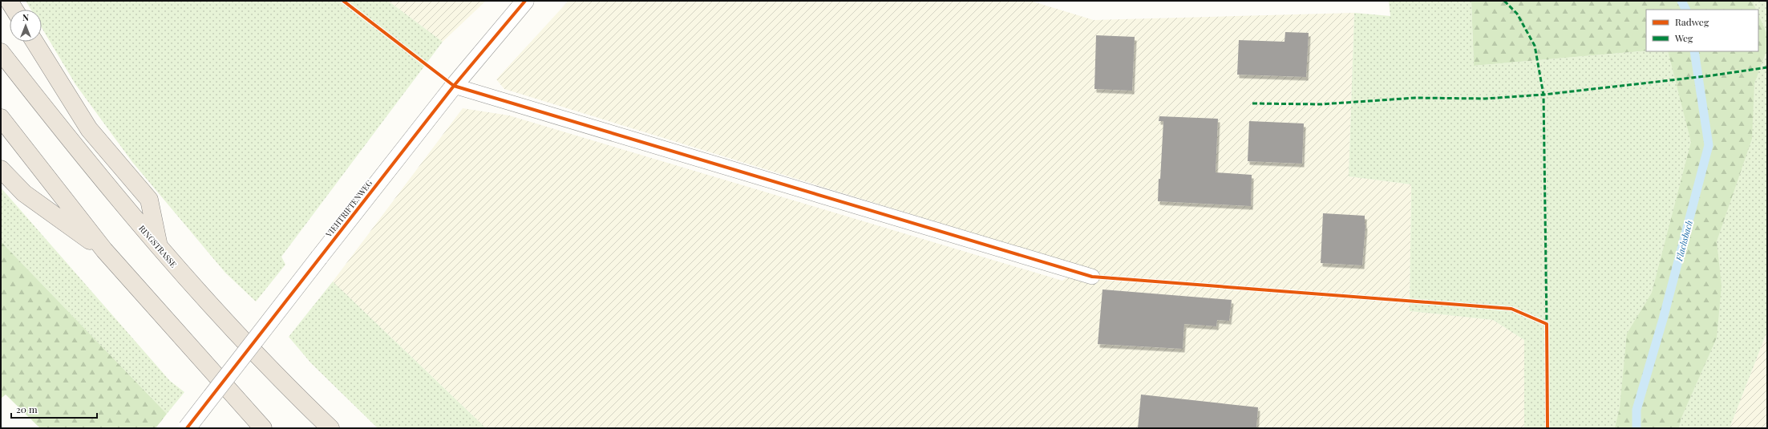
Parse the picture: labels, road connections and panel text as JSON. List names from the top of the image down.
{
  "streets": {
    "highway": ["RINGSTRASSE"],
    "street": ["VIEHTRIFTENWEG"]
  },
  "water": ["Flachsbach"],
  "legend": ["Radweg", "Weg"],
  "scale_bar": "20 m",
  "north": "top"
}
